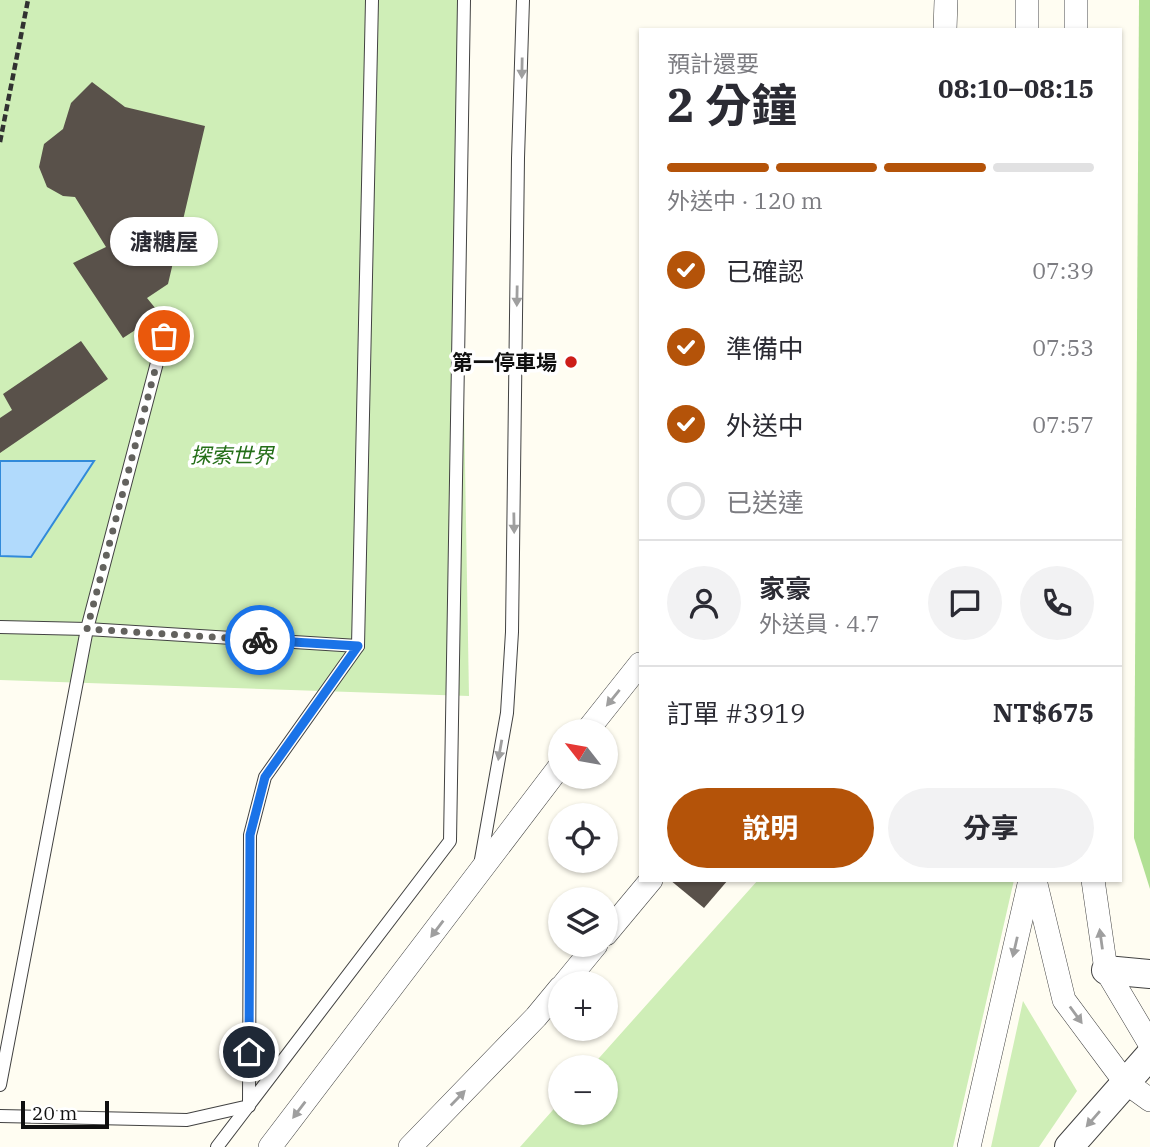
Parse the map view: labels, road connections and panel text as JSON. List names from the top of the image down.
{
  "parks": ["探索世界"],
  "places": ["溏糖屋", "第一停車場"],
  "scale_bar": "20 m",
  "north": "top left",
  "page": {
    "heading": ["2 分鐘", "預計還要", "08:10–08:15"],
    "panel": [
      "家豪",
      "外送員 · 4.7",
      "訂單 #3919",
      "NT$675"
    ],
    "bar": "外送中 · 120 m",
    "bubble": "溏糖屋",
    "list": [
      ["已確認", "07:39"],
      ["準備中", "07:53"],
      ["外送中", "07:57"],
      "已送達"
    ],
    "map_buttons": ["+", "−"],
    "buttons": ["說明", "分享"],
    "scale": "20 m"
  }
}
